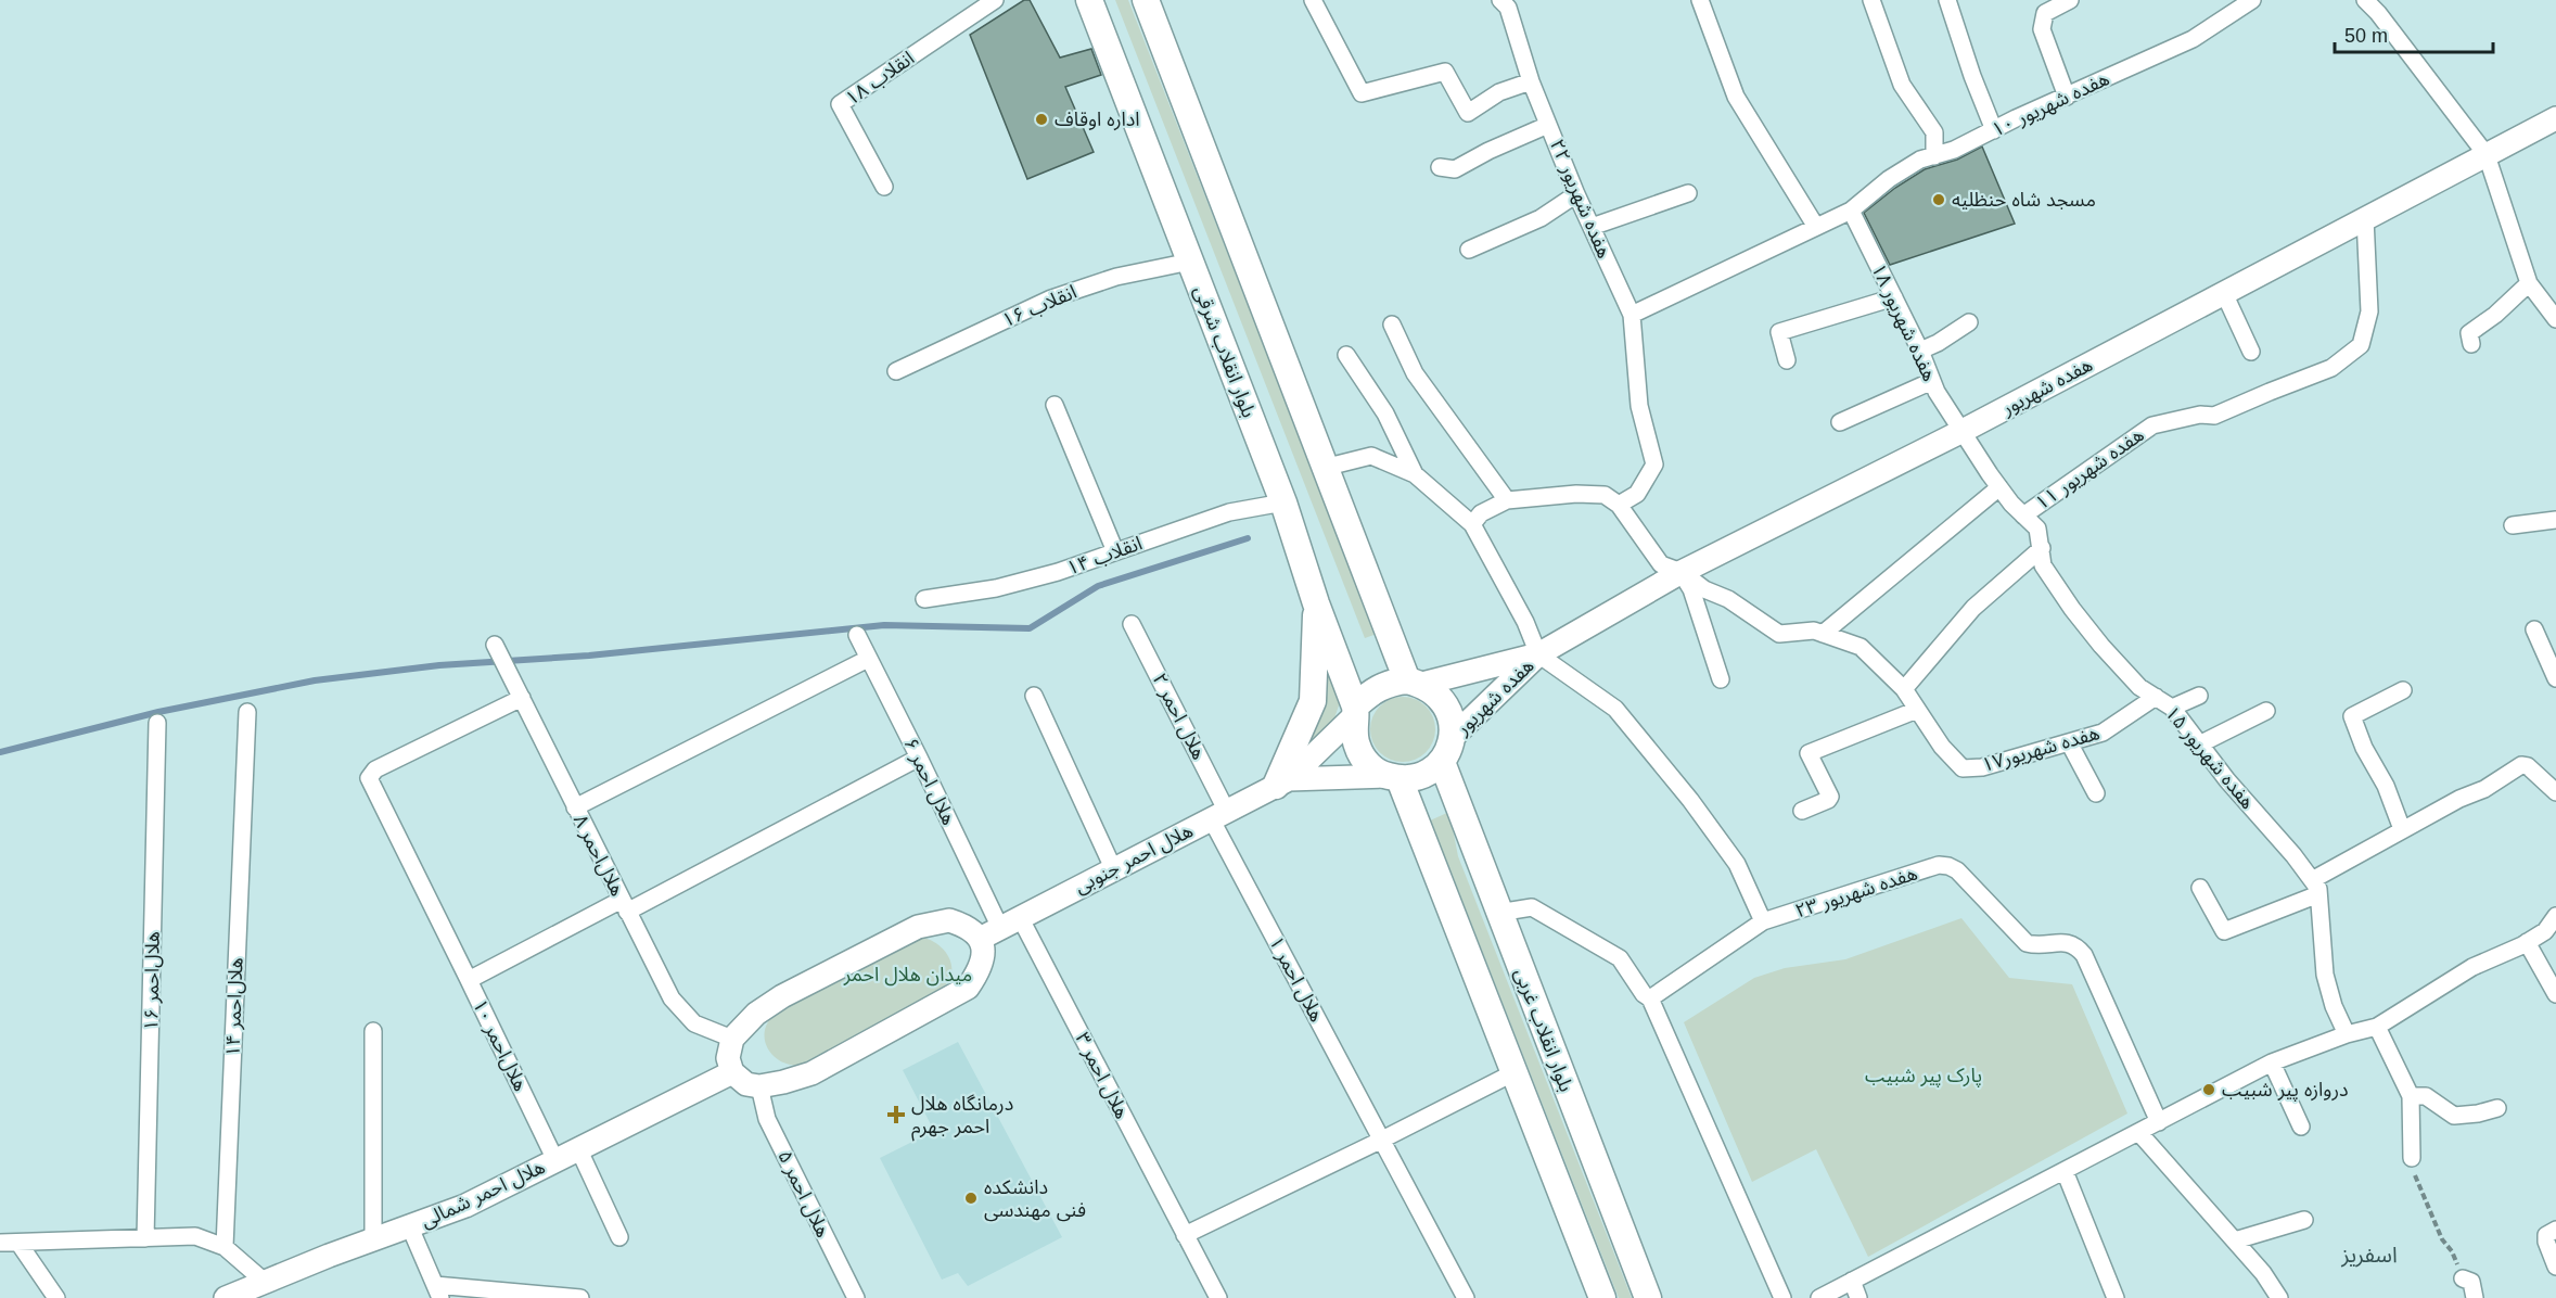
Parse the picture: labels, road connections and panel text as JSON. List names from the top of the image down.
{
  "streets": {
    "main road": [
      "بلوار انقلاب شرقی",
      "هفده شهریور",
      "هلال احمر جنوبی",
      "بلوار انقلاب غربی",
      "هلال احمر شمالی"
    ],
    "street": [
      "انقلاب ۱۸",
      "هفده شهریور ۱۰",
      "هفده شهریور ۲۲",
      "انقلاب ۱۶",
      "هفده شهریور ۱۸",
      "هفده شهریور ۱۱",
      "انقلاب ۱۴",
      "هلال احمر ۲",
      "هفده شهریور۱۷",
      "هفده شهریور ۱۵",
      "هلال احمر ۶",
      "هلال‌احمر ۸",
      "هفده شهریور ۲۳",
      "هلال احمر ۱",
      "هلال‌احمر ۱۶",
      "هلال‌احمر ۱۴",
      "هلال‌احمر ۱۰",
      "هلال احمر ۳",
      "هلال احمر ۵"
    ]
  },
  "crossings": [
    ["هفده شهریور ۱۰", "هفده شهریور ۱۸"],
    ["انقلاب ۱۶", "بلوار انقلاب شرقی"],
    ["هفده شهریور ۱۸", "هفده شهریور"],
    ["هفده شهریور ۱۸", "هفده شهریور ۱۵"],
    ["بلوار انقلاب شرقی", "هفده شهریور"],
    ["بلوار انقلاب شرقی", "انقلاب ۱۴"],
    ["بلوار انقلاب شرقی", "هلال احمر جنوبی"],
    ["بلوار انقلاب شرقی", "بلوار انقلاب غربی"],
    ["هفده شهریور", "هفده شهریور ۱۱"],
    ["هفده شهریور", "هفده شهریور۱۷"],
    ["هفده شهریور", "هفده شهریور ۱۵"],
    ["هفده شهریور", "هلال احمر جنوبی"],
    ["هفده شهریور", "بلوار انقلاب غربی"],
    ["هفده شهریور ۱۱", "هفده شهریور ۱۵"],
    ["هلال احمر ۲", "هلال احمر جنوبی"],
    ["هلال احمر ۲", "هلال احمر ۱"],
    ["هفده شهریور۱۷", "هفده شهریور ۱۵"],
    ["هلال احمر ۶", "هلال احمر جنوبی"],
    ["هلال احمر ۶", "هلال‌احمر ۱۰"],
    ["هلال احمر ۶", "هلال احمر ۳"],
    ["هلال‌احمر ۸", "هلال‌احمر ۱۰"],
    ["هلال احمر جنوبی", "هلال احمر ۱"],
    ["هلال احمر جنوبی", "بلوار انقلاب غربی"],
    ["هلال احمر جنوبی", "هلال احمر ۳"],
    ["هلال‌احمر ۱۰", "هلال احمر شمالی"]
  ],
  "districts": ["اسفریز"],
  "parks": ["میدان هلال احمر", "پارک پیر شبیب"],
  "places": {
    "other": [
      "اداره اوقاف",
      "مسجد شاه حنظلیه",
      "دروازه پیر شبیب",
      "دانشکده فنی مهندسی"
    ],
    "health": ["درمانگاه هلال احمر جهرم"]
  },
  "scale_bar": "50 m"
}
